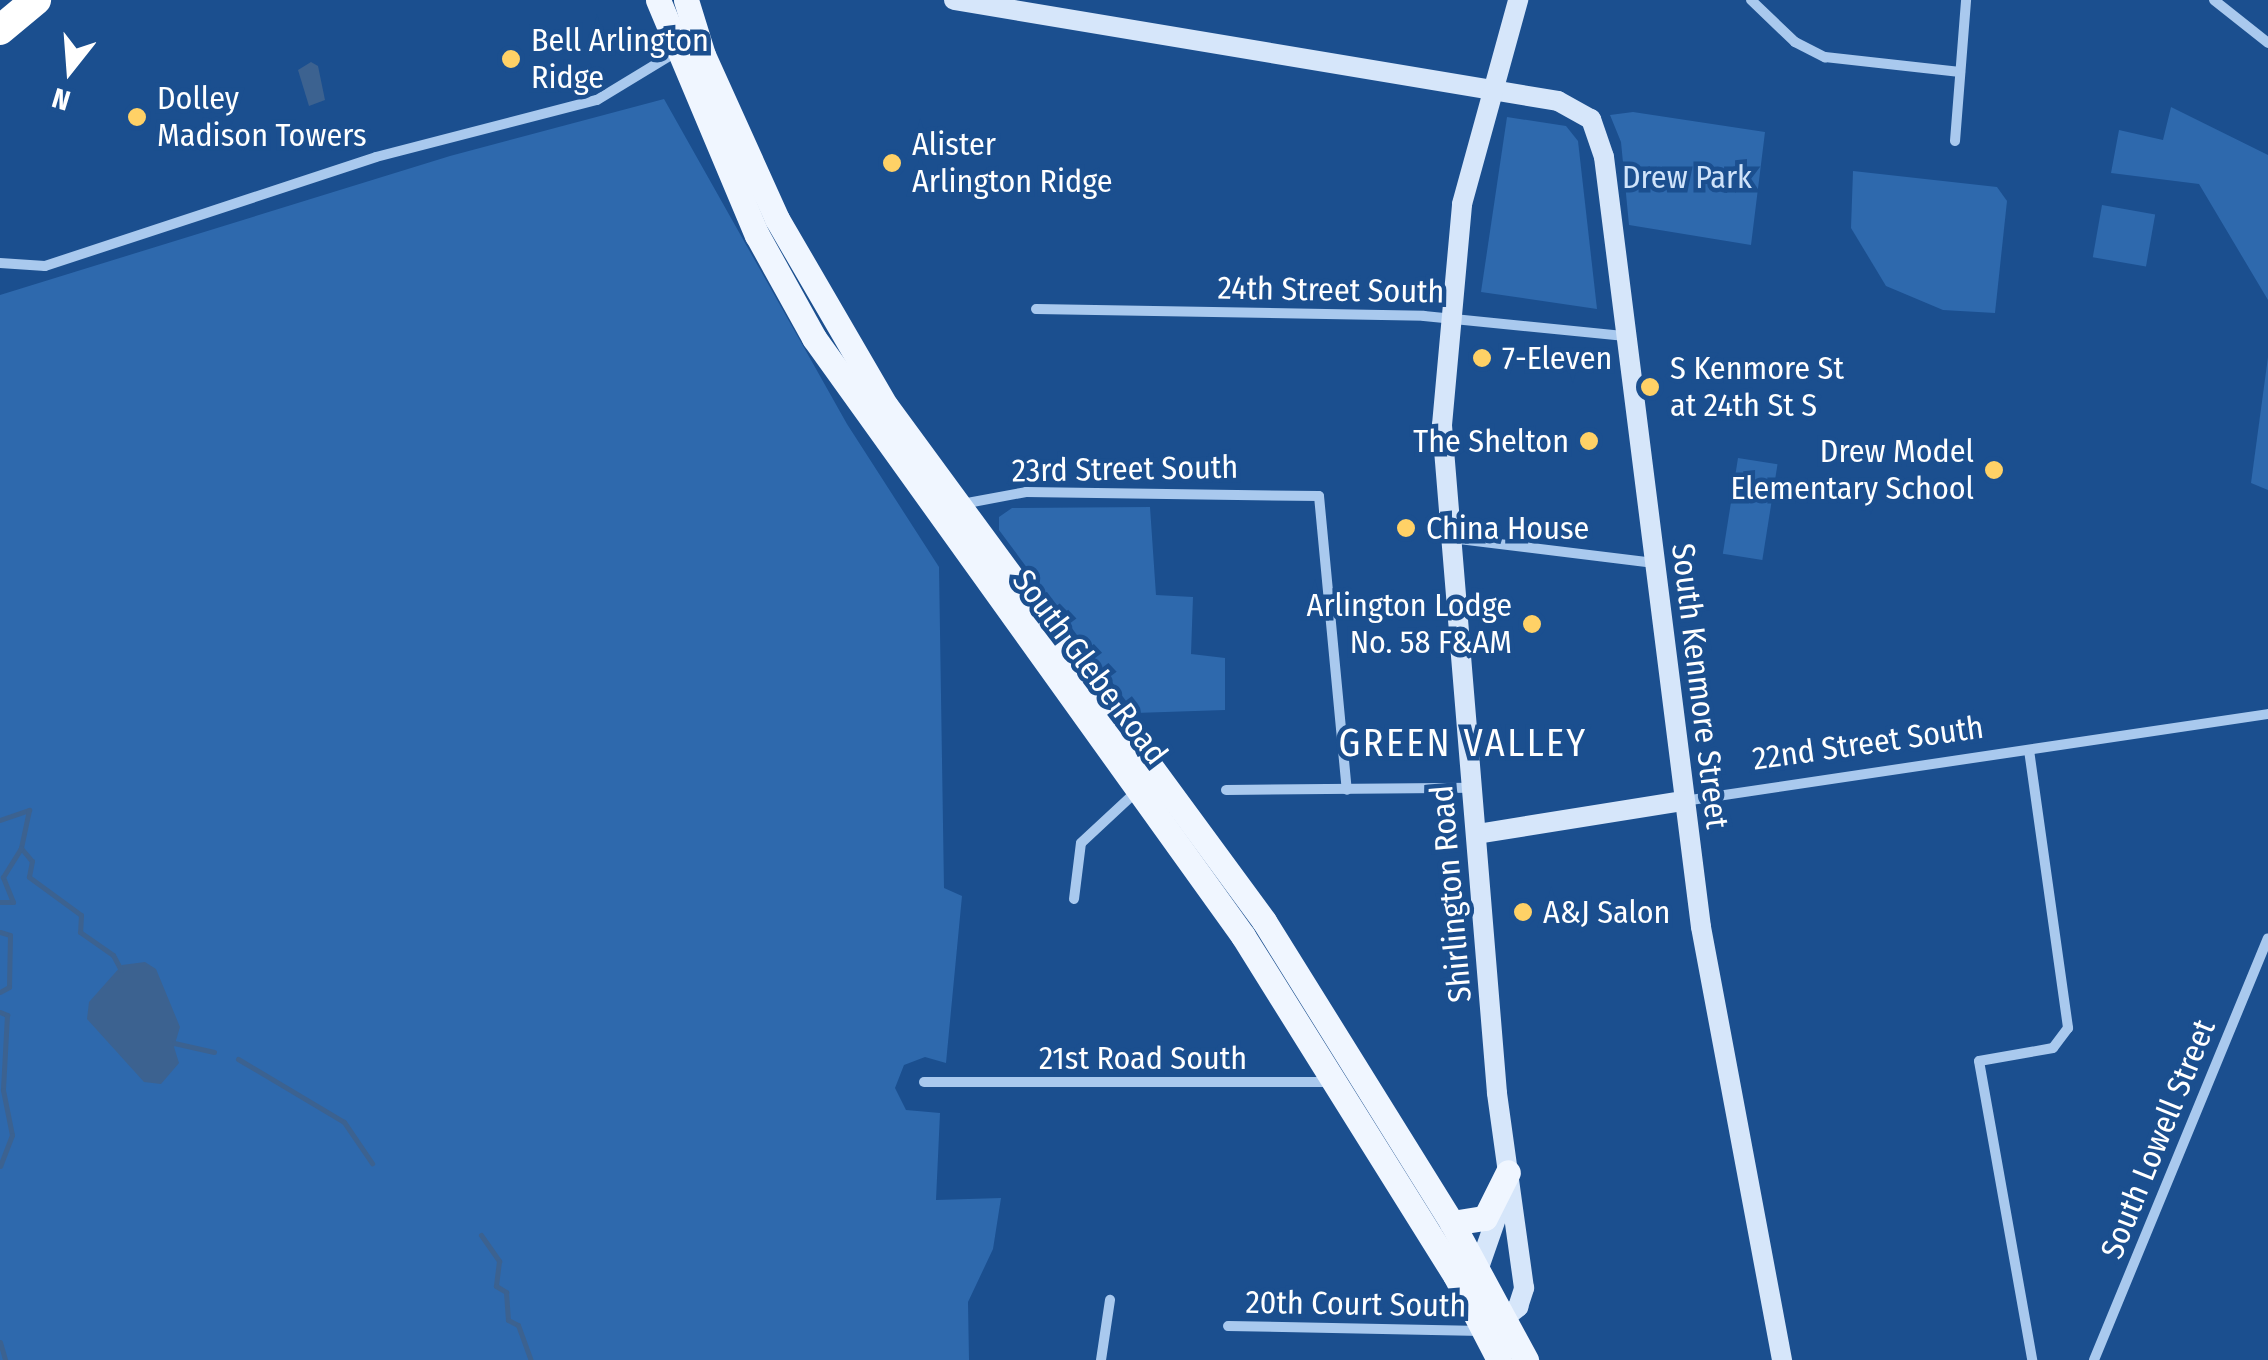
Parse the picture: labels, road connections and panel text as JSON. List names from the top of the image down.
{
  "streets": {
    "main road": ["South Glebe Road"],
    "street": [
      "24th Street South",
      "23rd Street South",
      "South Kenmore Street",
      "22nd Street South",
      "Shirlington Road",
      "21st Road South",
      "South Lowell Street",
      "20th Court South"
    ]
  },
  "crossings": [
    ["24th Street South", "South Kenmore Street"],
    ["24th Street South", "Shirlington Road"],
    ["23rd Street South", "South Glebe Road"],
    ["South Glebe Road", "Shirlington Road"],
    ["South Glebe Road", "21st Road South"],
    ["South Glebe Road", "20th Court South"],
    ["South Kenmore Street", "22nd Street South"],
    ["South Kenmore Street", "Shirlington Road"],
    ["22nd Street South", "Shirlington Road"]
  ],
  "districts": ["GREEN VALLEY"],
  "parks": ["Drew Park"],
  "places": [
    "Bell Arlington Ridge",
    "Dolley Madison Towers",
    "Alister Arlington Ridge",
    "7-Eleven",
    "S Kenmore St at 24th St S",
    "The Shelton",
    "Drew Model Elementary School",
    "China House",
    "Arlington Lodge No. 58 F&AM",
    "A&J Salon"
  ],
  "north": "bottom"
}
